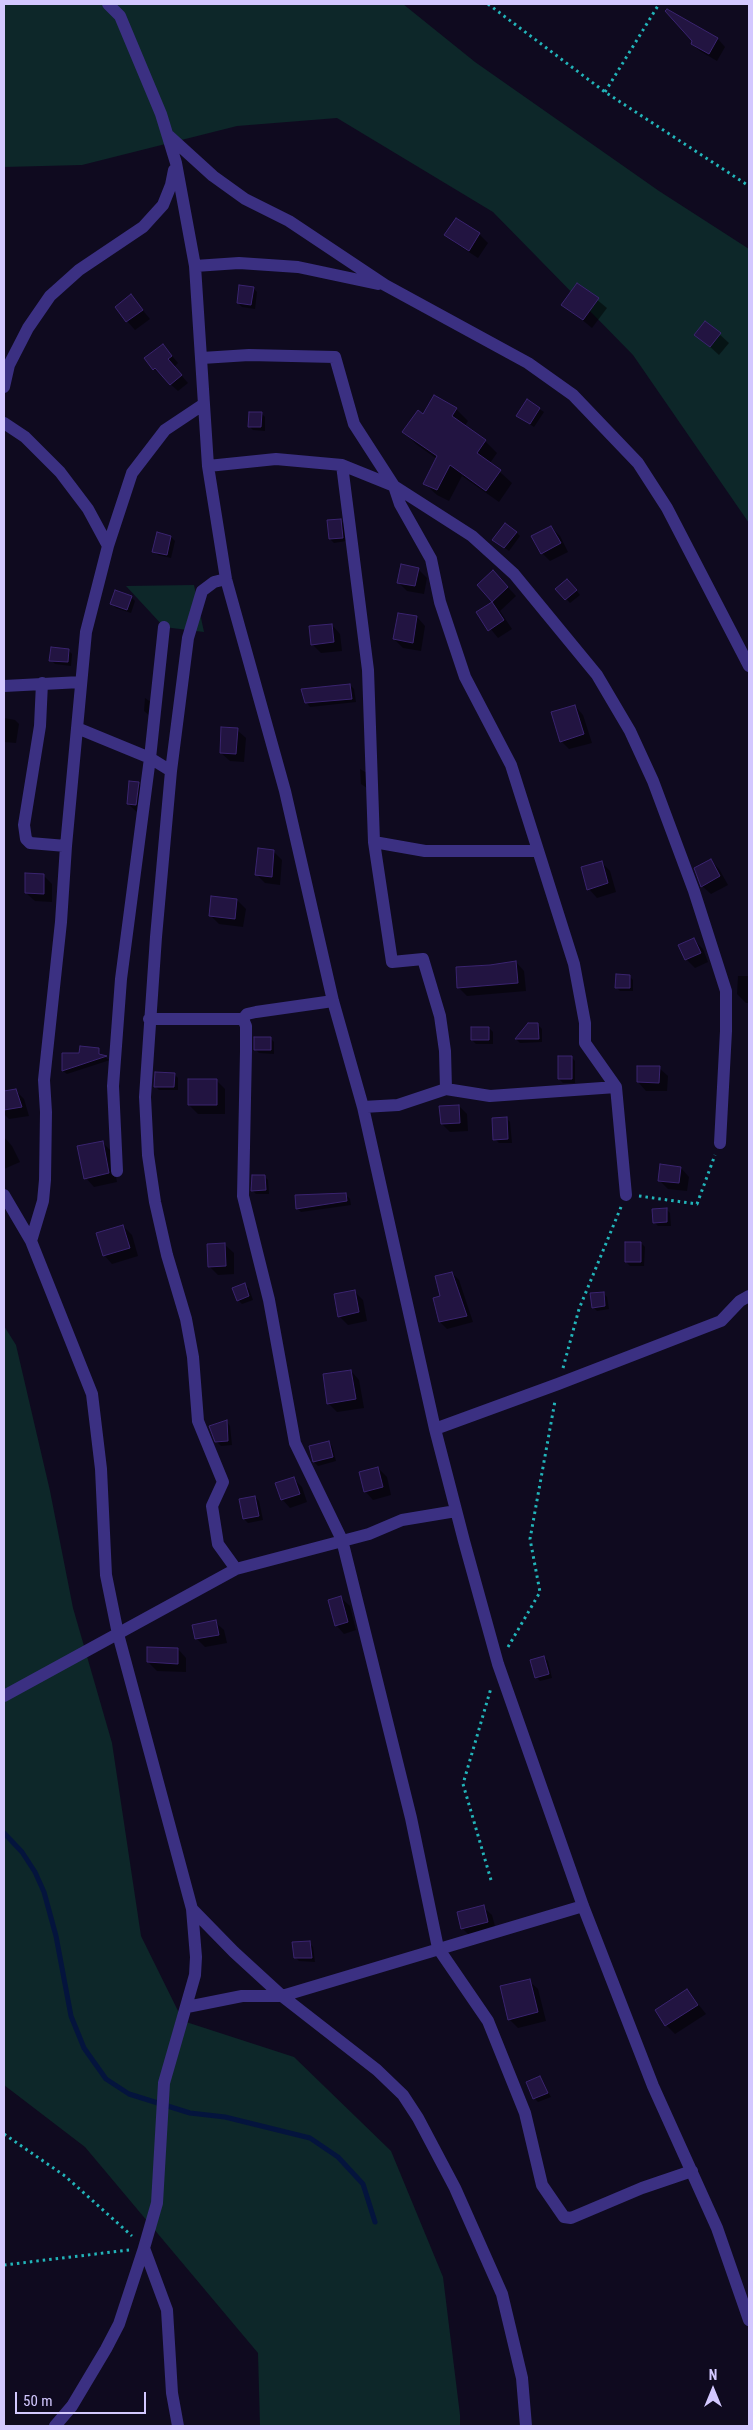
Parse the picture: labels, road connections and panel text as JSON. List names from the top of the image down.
{
  "scale_bar": "50 m",
  "north": "top"
}
